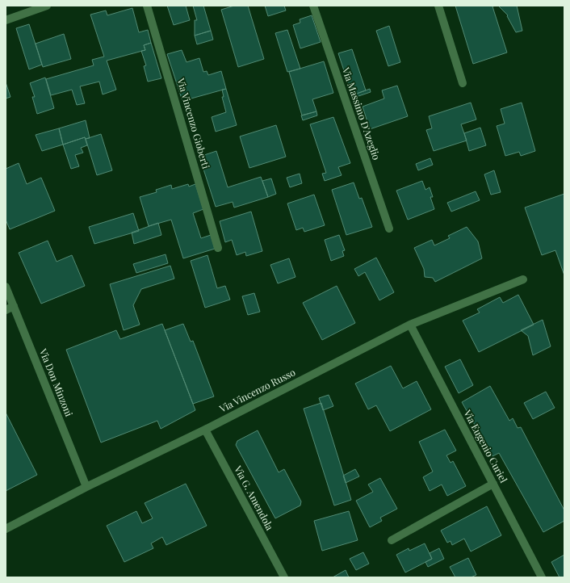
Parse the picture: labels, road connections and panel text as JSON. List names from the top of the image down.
{
  "streets": {
    "street": [
      "Via Massimo D'Azeglio",
      "Via Vincenzo Gioberti",
      "Via Don Minzoni",
      "Via Vincenzo Russo",
      "Via Eugenio Curiel",
      "Via G. Amendola"
    ]
  },
  "crossings": [
    ["Via Don Minzoni", "Via Vincenzo Russo"],
    ["Via Vincenzo Russo", "Via Eugenio Curiel"],
    ["Via Vincenzo Russo", "Via G. Amendola"]
  ]
}
